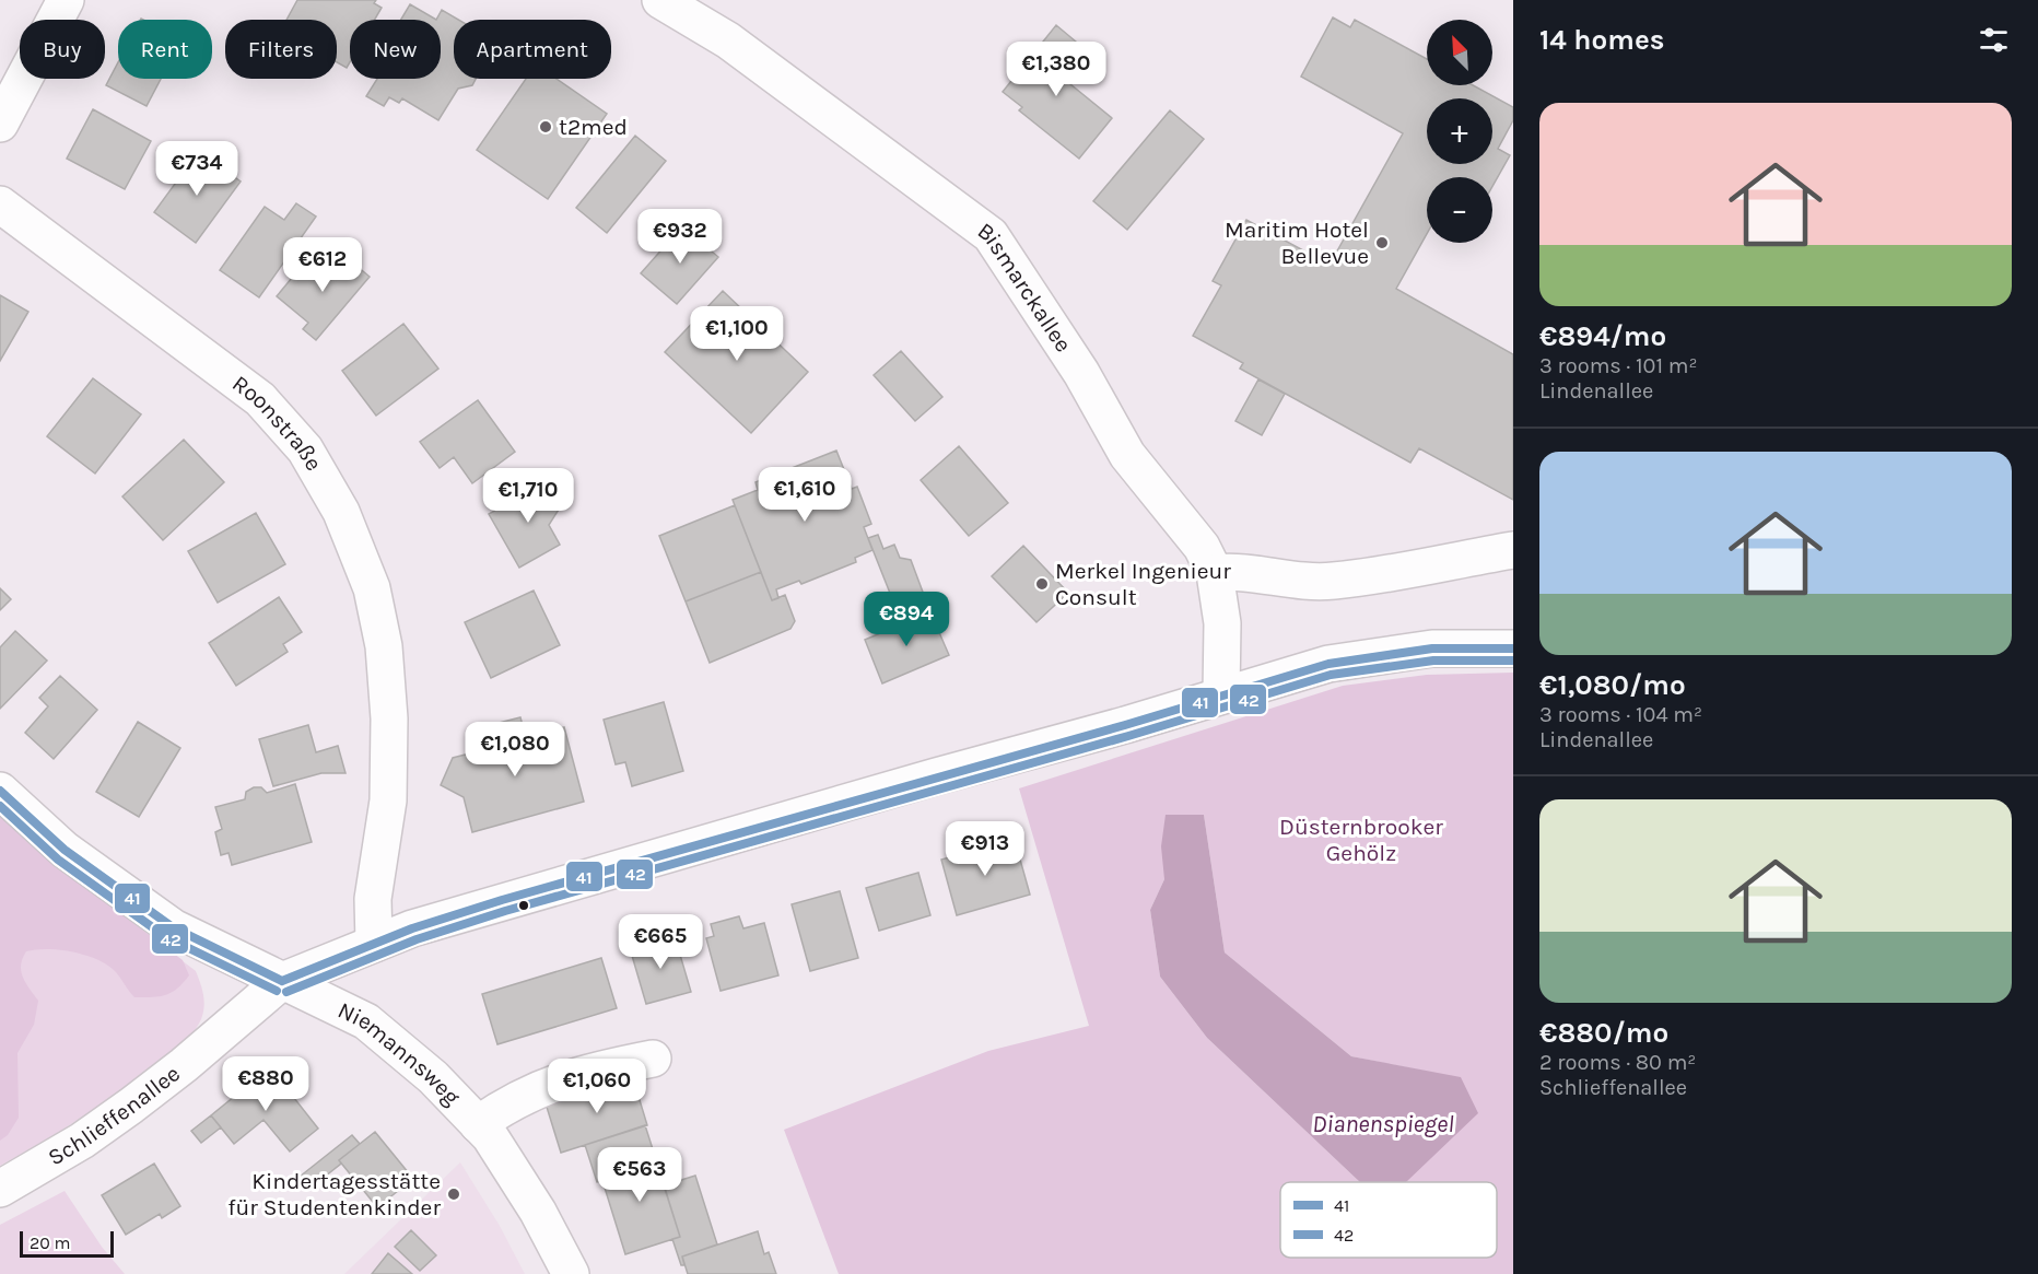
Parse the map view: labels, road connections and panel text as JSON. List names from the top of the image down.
{
  "streets": {
    "street": [
      "Bismarckallee",
      "Roonstraße",
      "Niemannsweg",
      "Schlieffenallee"
    ]
  },
  "crossings": [
    ["Bismarckallee", "Schlieffenallee"],
    ["Roonstraße", "Schlieffenallee"],
    ["Niemannsweg", "Schlieffenallee"]
  ],
  "water": ["Dianenspiegel"],
  "parks": ["Düsternbrooker Gehölz"],
  "places": [
    "t2med",
    "Maritim Hotel Bellevue",
    "Merkel Ingenieur Consult",
    "Kindertagesstätte für Studentenkinder"
  ],
  "lines": ["transit line 41", "transit line 42"],
  "legend": ["41", "42"],
  "scale_bar": "20 m",
  "north": "top left",
  "page": {
    "heading": "14 homes",
    "map_buttons": ["+", "−"],
    "chip": [
      "Buy",
      "Rent",
      "Filters",
      "New",
      "Apartment"
    ],
    "price": [
      "€1,380",
      "€734",
      "€932",
      "€612",
      "€1,100",
      "€1,610",
      "€1,710",
      "€894",
      "€1,080",
      "€913",
      "€665",
      "€880",
      "€1,060",
      "€563"
    ],
    "list": [
      {
        "name": "€894/mo",
        "note": "3 rooms · 101 m² · Lindenallee"
      },
      {
        "name": "€1,080/mo",
        "note": "3 rooms · 104 m² · Lindenallee"
      },
      {
        "name": "€880/mo",
        "note": "2 rooms · 80 m² · Schlieffenallee"
      }
    ],
    "scale": "20 m"
  }
}
